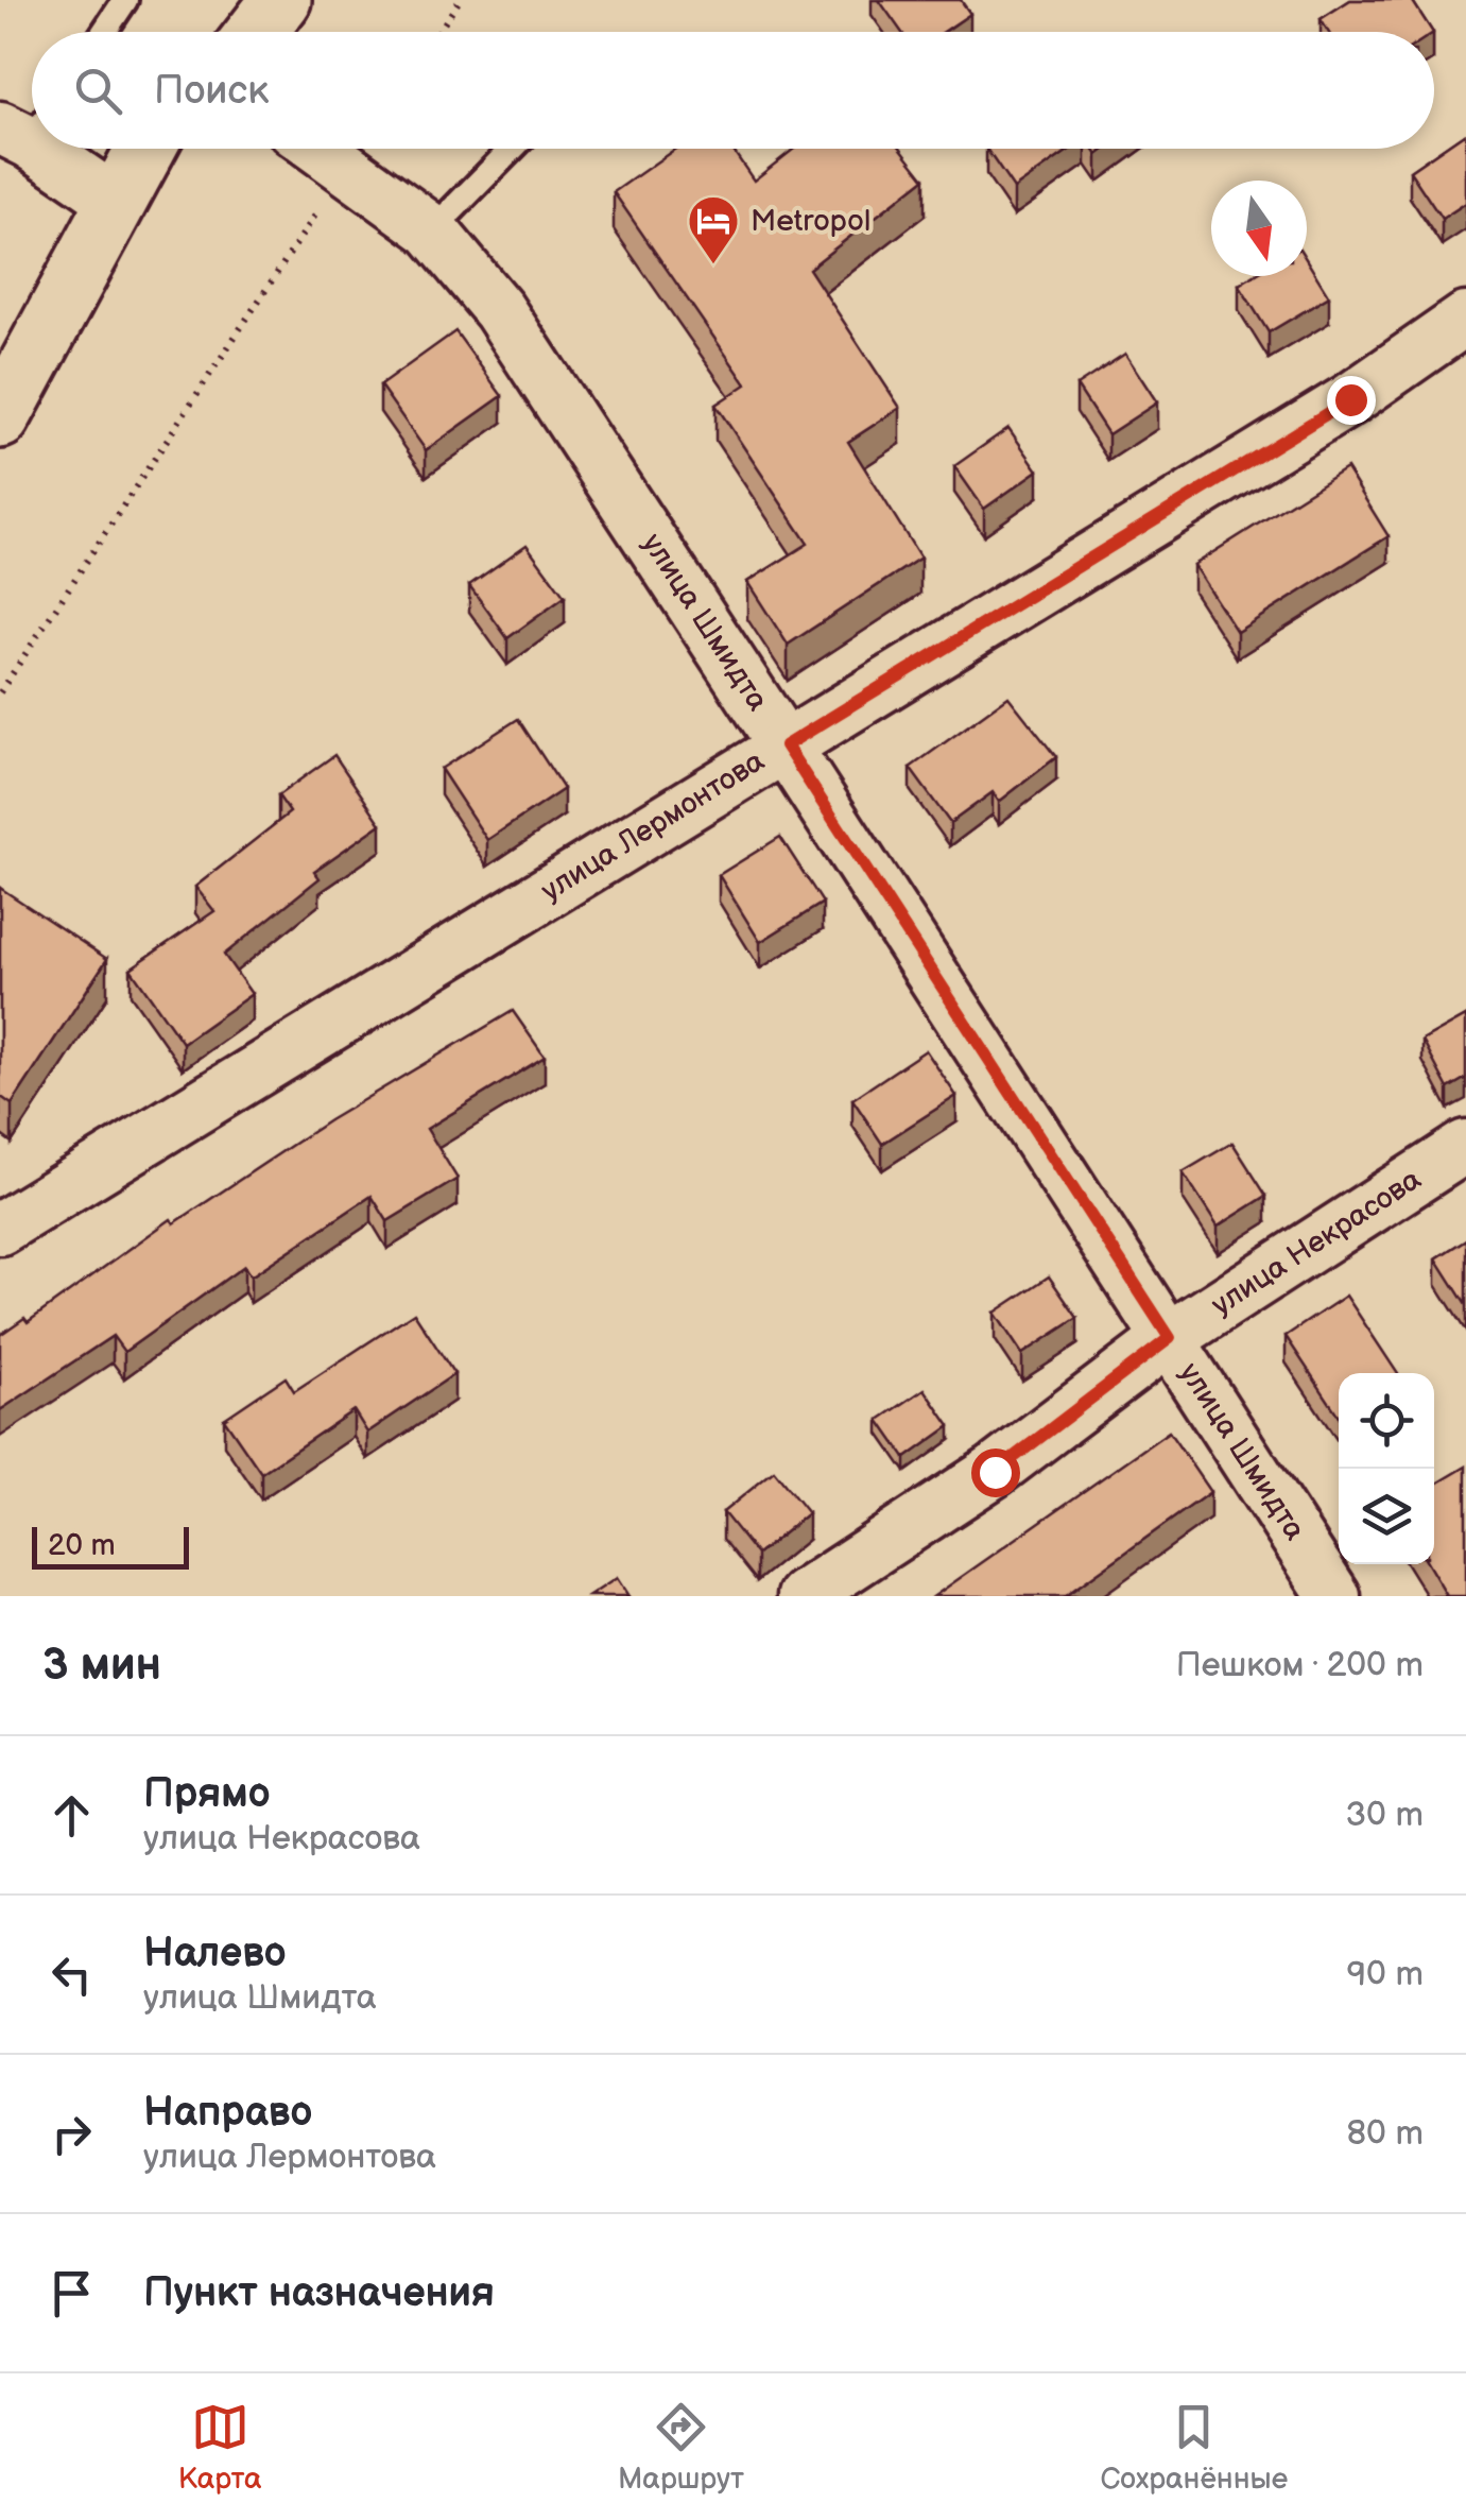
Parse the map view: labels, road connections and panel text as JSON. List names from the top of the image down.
{
  "streets": {
    "street": ["улица Шмидта", "улица Лермонтова", "улица Некрасова"]
  },
  "crossings": [
    ["улица Шмидта", "улица Лермонтова"],
    ["улица Шмидта", "улица Некрасова"]
  ],
  "places": {
    "hotel": ["Metropol"]
  },
  "scale_bar": "20 m",
  "north": "bottom",
  "page": {
    "search": "Поиск",
    "scale": "20 m",
    "heading": ["3 мин", "Пешком · 200 m"],
    "list": [
      ["Прямо", "улица Некрасова", "30 m"],
      ["Налево", "улица Шмидта", "90 m"],
      ["Направо", "улица Лермонтова", "80 m"],
      "Пункт назначения"
    ],
    "nav": ["Карта", "Маршрут", "Сохранённые"]
  }
}
